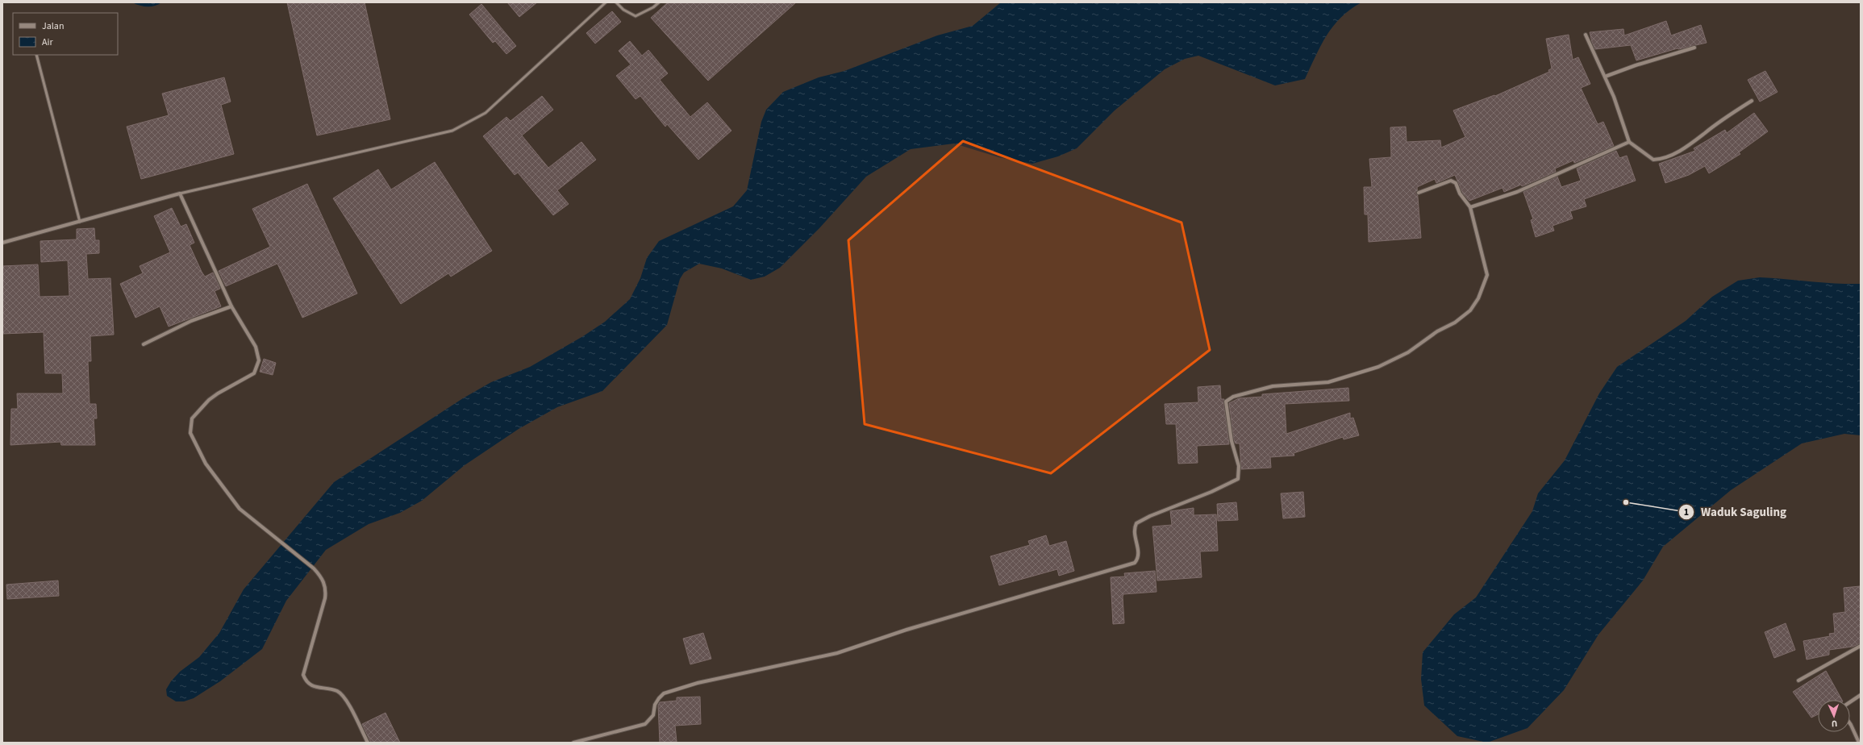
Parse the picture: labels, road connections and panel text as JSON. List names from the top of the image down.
{
  "places": ["Waduk Saguling"],
  "legend": ["Jalan", "Air"],
  "north": "bottom"
}
